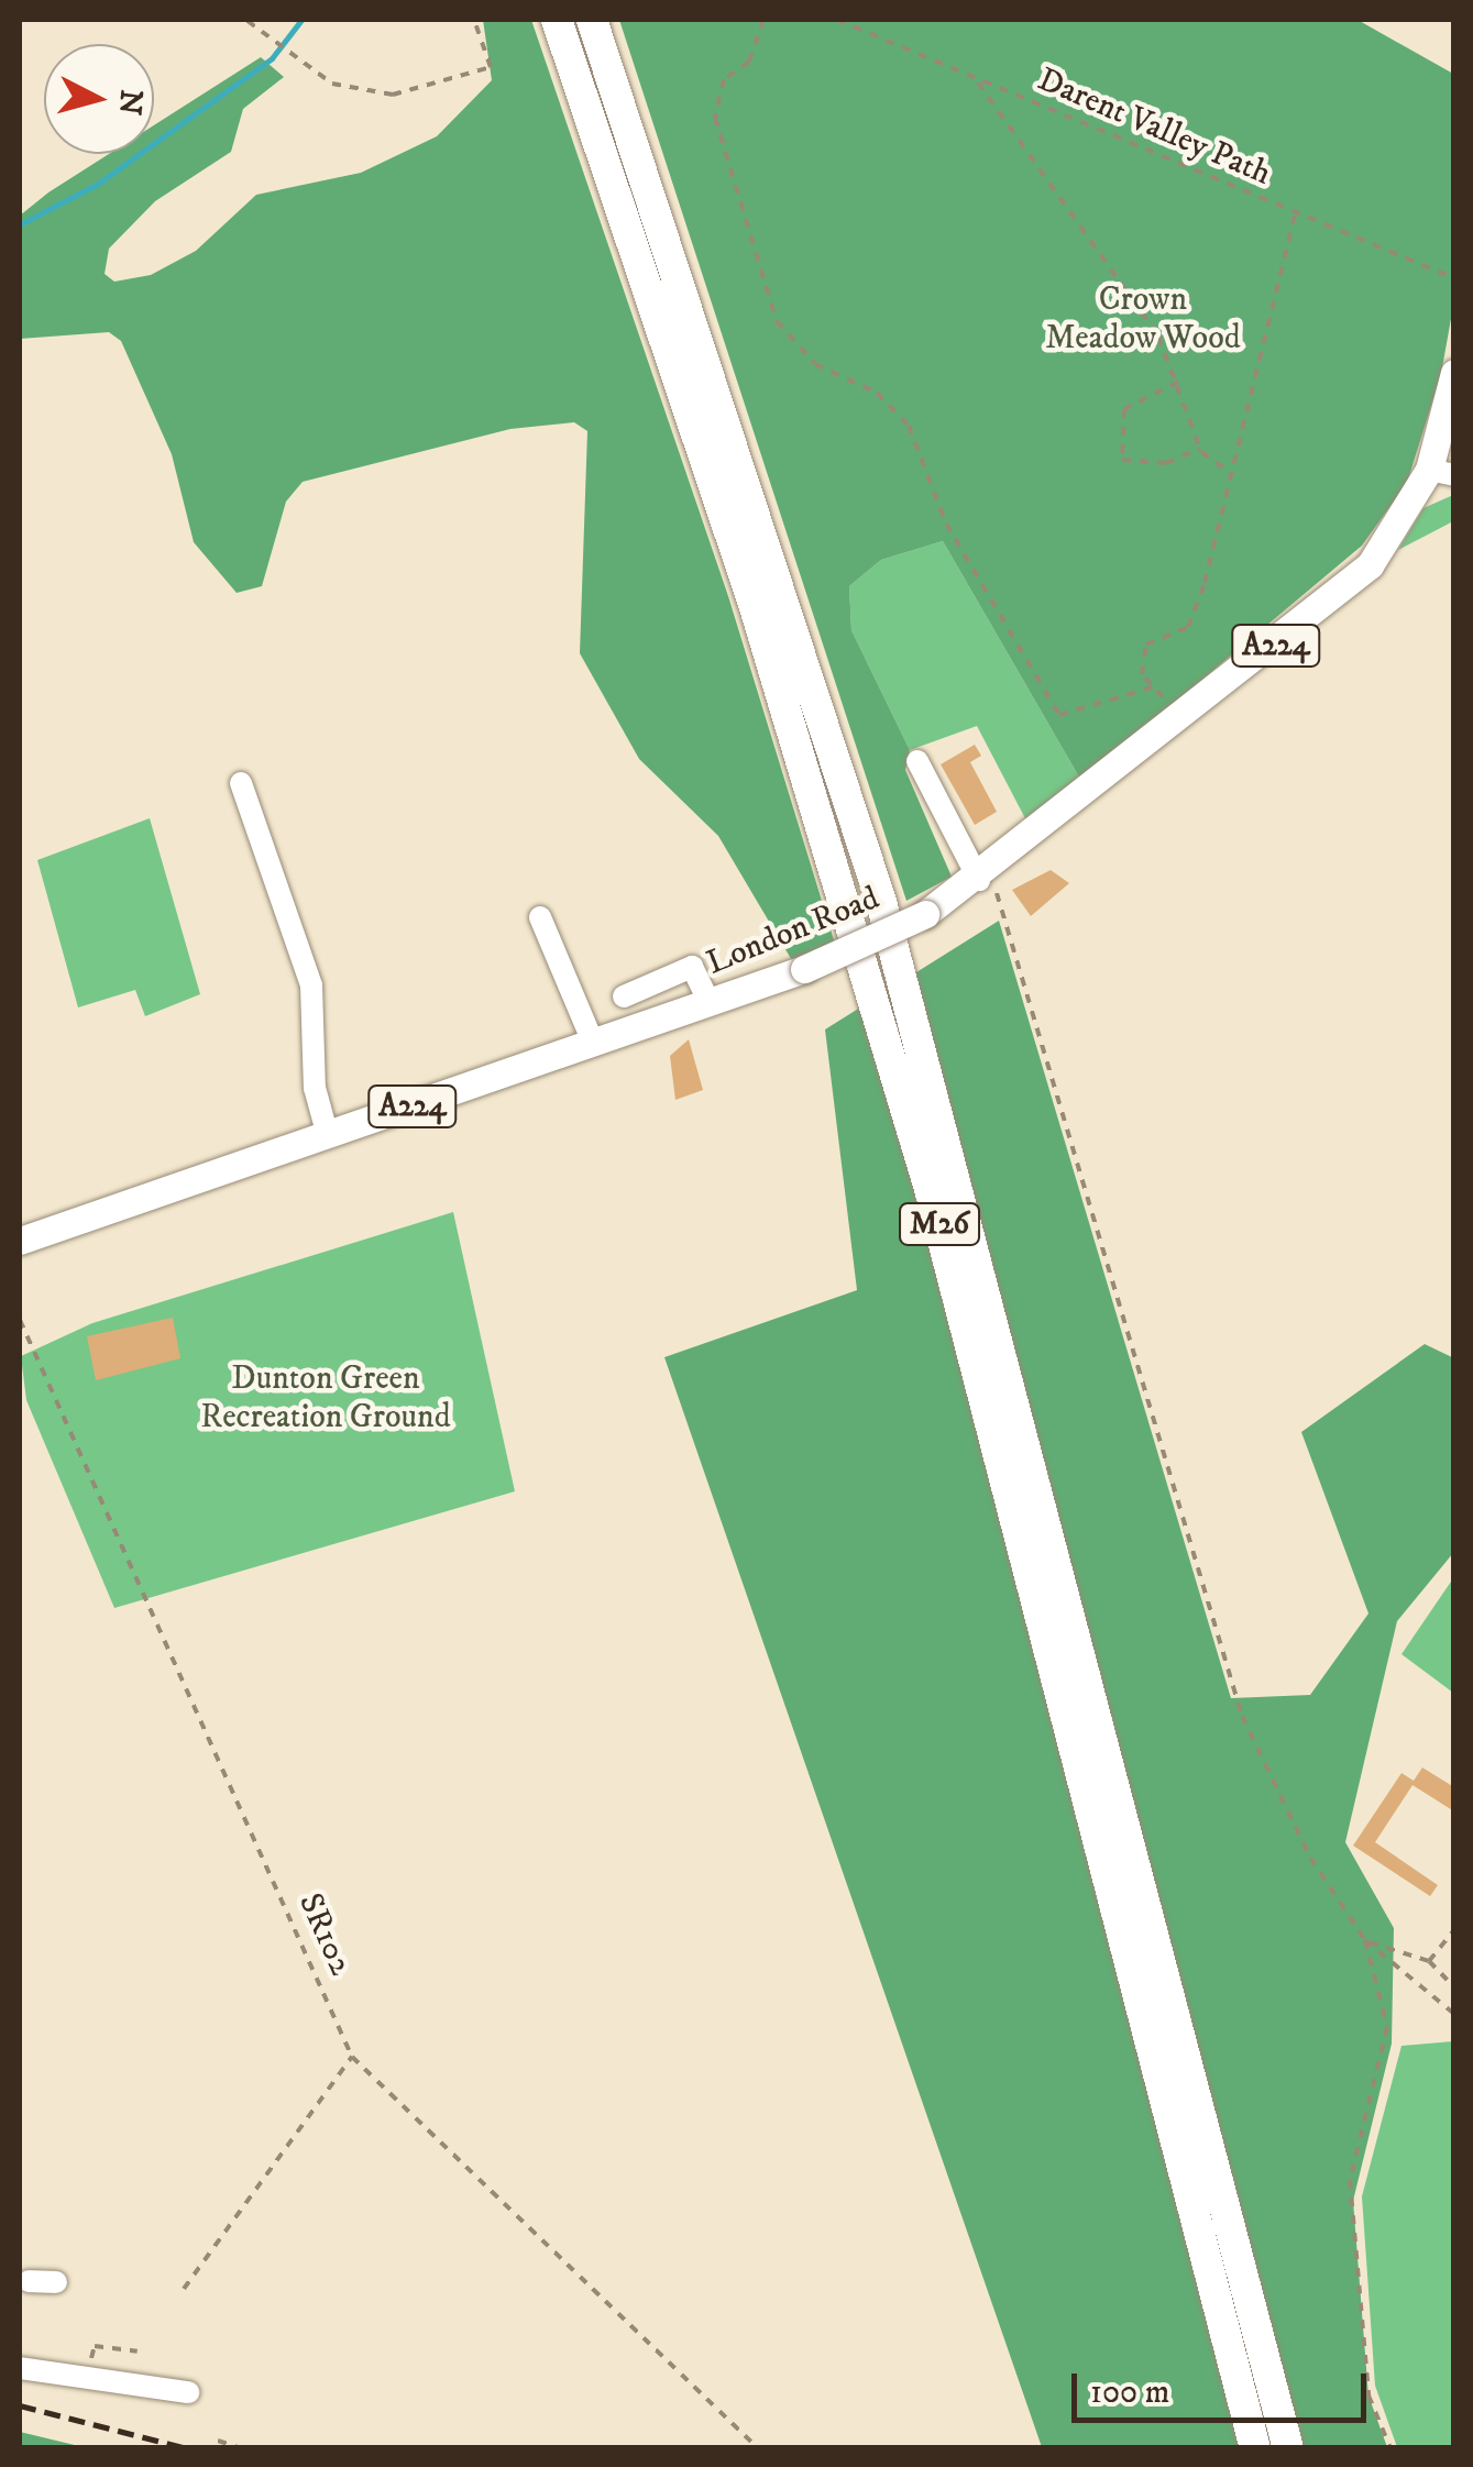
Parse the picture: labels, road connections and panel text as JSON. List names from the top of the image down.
{
  "streets": {
    "highway": ["M26"],
    "main road": ["A224", "London Road"],
    "path": ["Darent Valley Path", "SR102"]
  },
  "crossings": [
    ["A224", "London Road"]
  ],
  "parks": ["Crown Meadow Wood", "Dunton Green Recreation Ground"],
  "scale_bar": "100 m",
  "north": "right"
}
